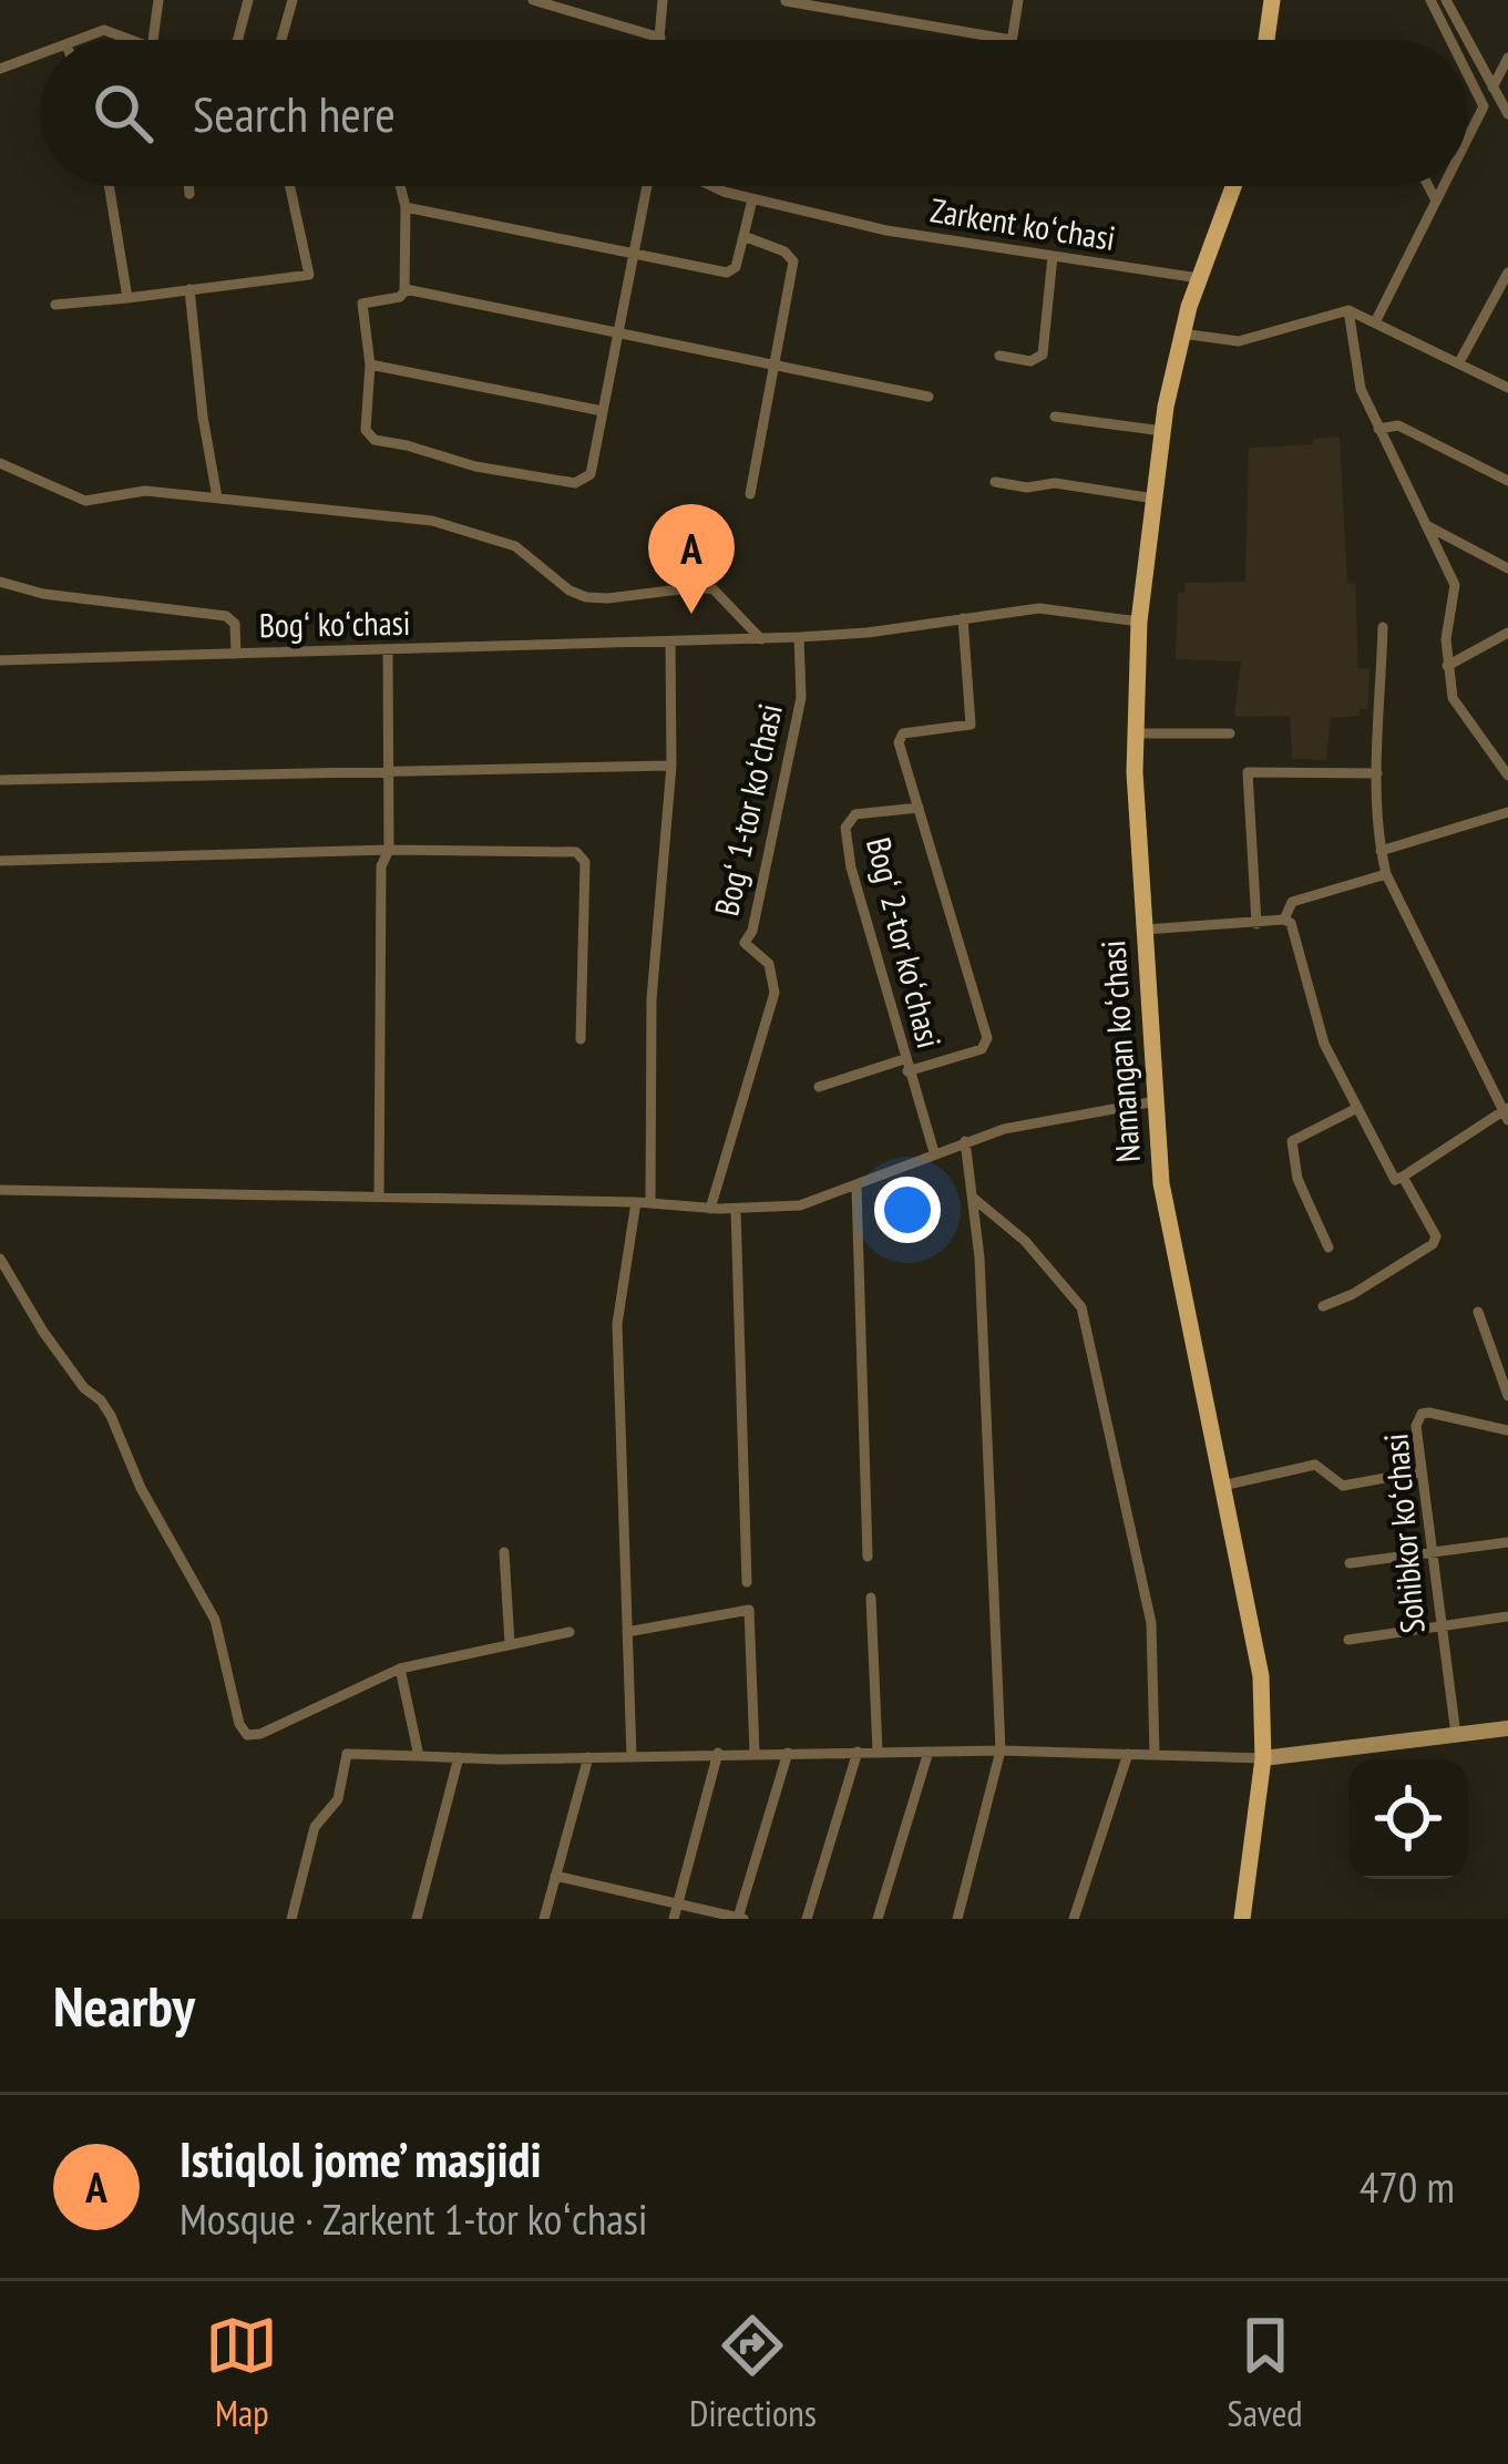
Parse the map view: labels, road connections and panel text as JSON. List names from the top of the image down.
{
  "streets": {
    "main road": ["Namangan koʻchasi"],
    "street": [
      "Zarkent koʻchasi",
      "Bogʻ koʻchasi",
      "Bogʻ 1-tor koʻchasi",
      "Bogʻ 2-tor koʻchasi",
      "Sohibkor koʻchasi"
    ]
  },
  "crossings": [
    ["Zarkent koʻchasi", "Namangan koʻchasi"],
    ["Bogʻ koʻchasi", "Bogʻ 1-tor koʻchasi"],
    ["Bogʻ koʻchasi", "Bogʻ 2-tor koʻchasi"],
    ["Bogʻ koʻchasi", "Namangan koʻchasi"]
  ],
  "page": {
    "search": "Search here",
    "pins": "A",
    "heading": "Nearby",
    "list": [
      {
        "mark": "A",
        "name": "Istiqlol jome’ masjidi",
        "note": "Mosque · Zarkent 1-tor koʻchasi",
        "value": "470 m"
      }
    ],
    "nav": ["Map", "Directions", "Saved"]
  }
}
